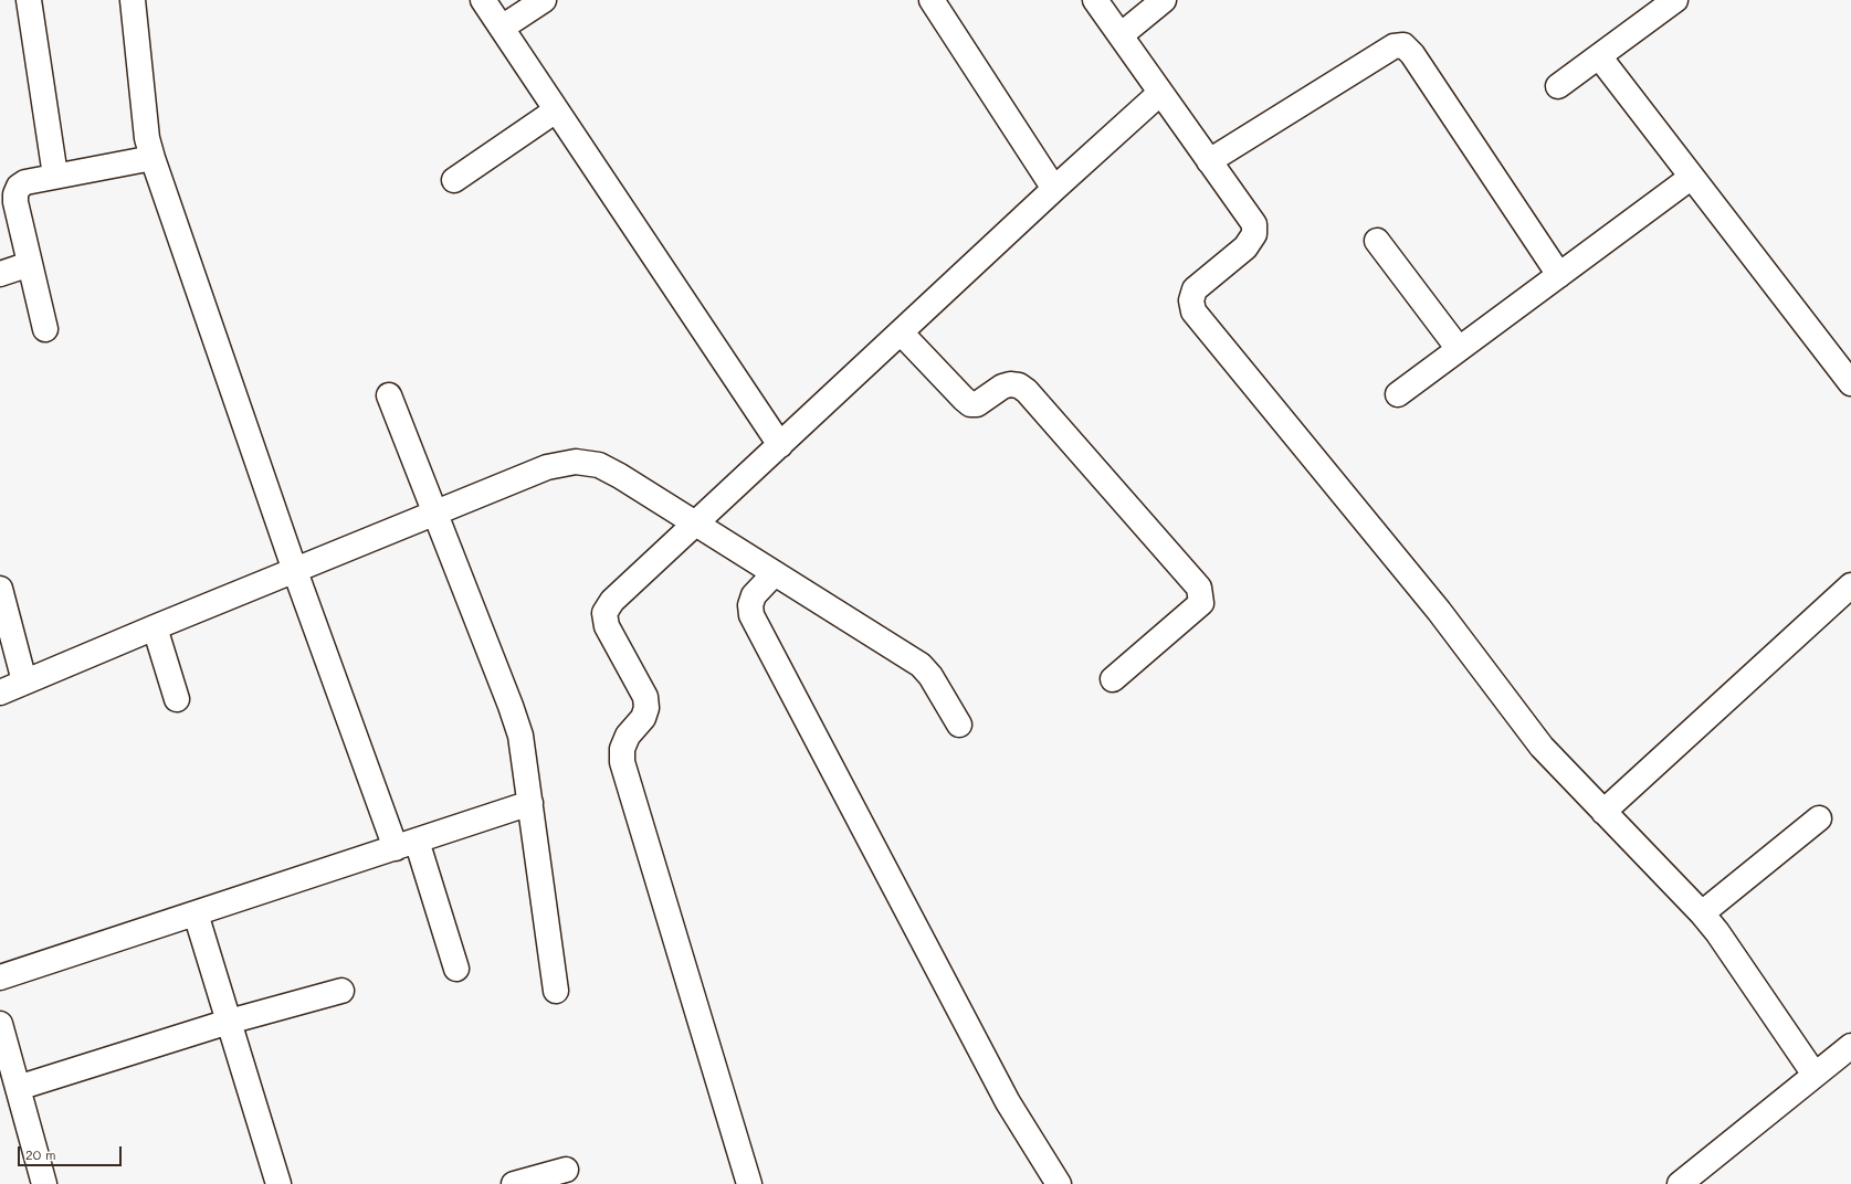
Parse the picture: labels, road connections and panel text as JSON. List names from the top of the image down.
{
  "scale_bar": "20 m"
}
